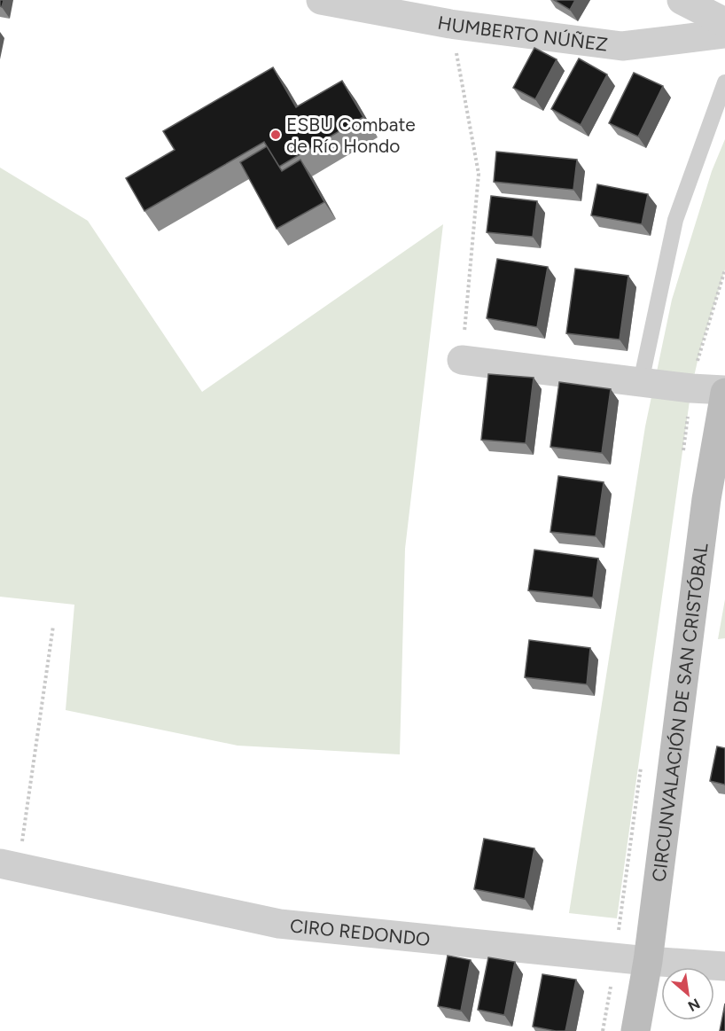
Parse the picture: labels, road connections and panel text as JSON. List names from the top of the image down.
{
  "streets": {
    "main road": ["CIRCUNVALACIÓN DE SAN CRISTÓBAL"],
    "street": ["HUMBERTO NÚÑEZ", "CIRO REDONDO"]
  },
  "crossings": [
    ["CIRCUNVALACIÓN DE SAN CRISTÓBAL", "CIRO REDONDO"]
  ],
  "places": ["ESBU Combate de Río Hondo"],
  "north": "bottom right"
}
